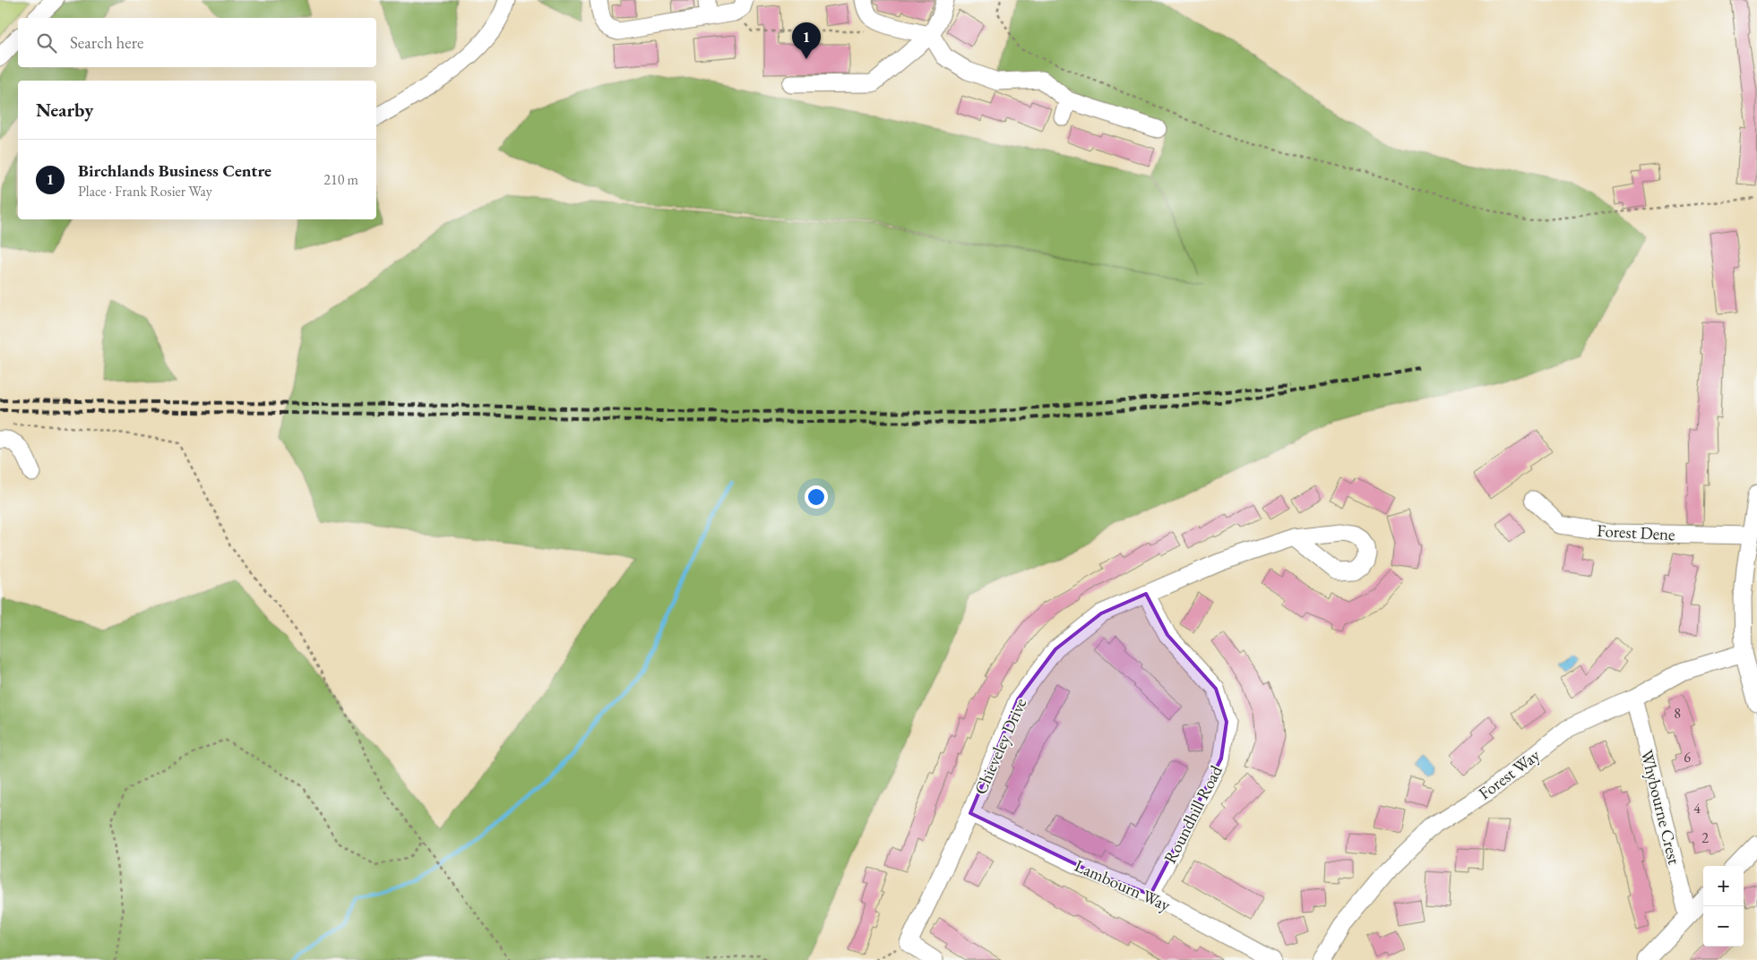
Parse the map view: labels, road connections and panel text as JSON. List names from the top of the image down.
{
  "streets": {
    "street": [
      "Forest Dene",
      "Chieveley Drive",
      "Forest Way",
      "Whybourne Crest",
      "Roundhill Road",
      "Lambourn Way"
    ]
  },
  "crossings": [
    ["Chieveley Drive", "Roundhill Road"],
    ["Chieveley Drive", "Lambourn Way"],
    ["Forest Way", "Whybourne Crest"],
    ["Roundhill Road", "Lambourn Way"]
  ],
  "house_numbers": [
    "8",
    "6",
    "4",
    "2"
  ],
  "page": {
    "search": "Search here",
    "pins": "1",
    "heading": "Nearby",
    "list": [
      {
        "mark": "1",
        "name": "Birchlands Business Centre",
        "note": "Place · Frank Rosier Way",
        "value": "210 m"
      }
    ],
    "map_buttons": ["+", "−"]
  }
}
